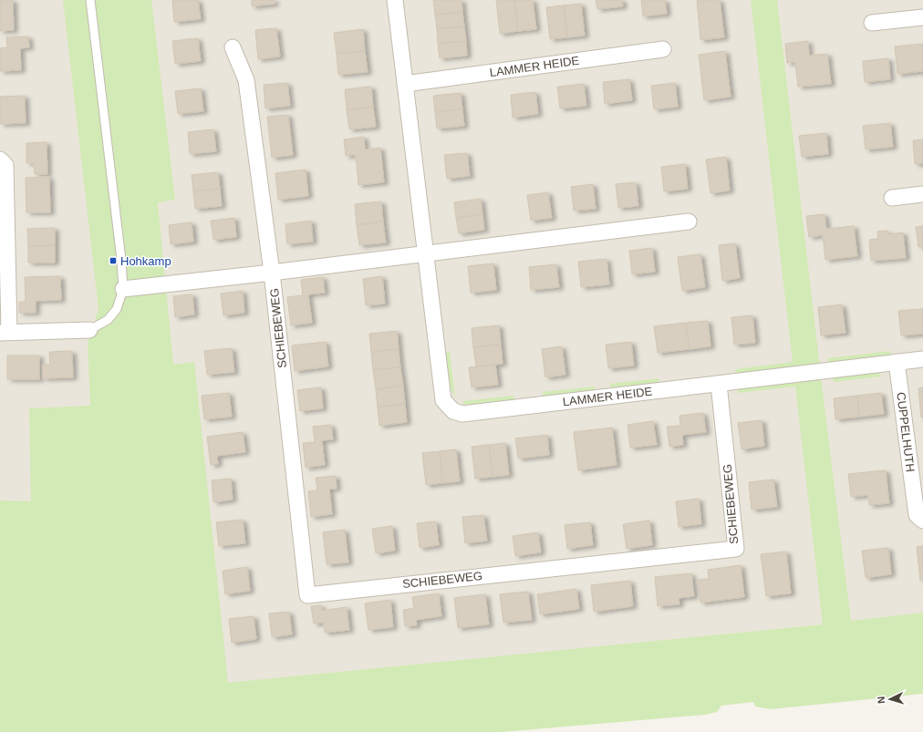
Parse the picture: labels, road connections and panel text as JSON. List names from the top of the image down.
{
  "streets": {
    "street": ["LAMMER HEIDE", "SCHIEBEWEG", "CUPPELHUTH"]
  },
  "crossings": [
    ["LAMMER HEIDE", "SCHIEBEWEG"],
    ["LAMMER HEIDE", "CUPPELHUTH"]
  ],
  "places": {
    "transit": ["Hohkamp"]
  },
  "north": "left"
}
